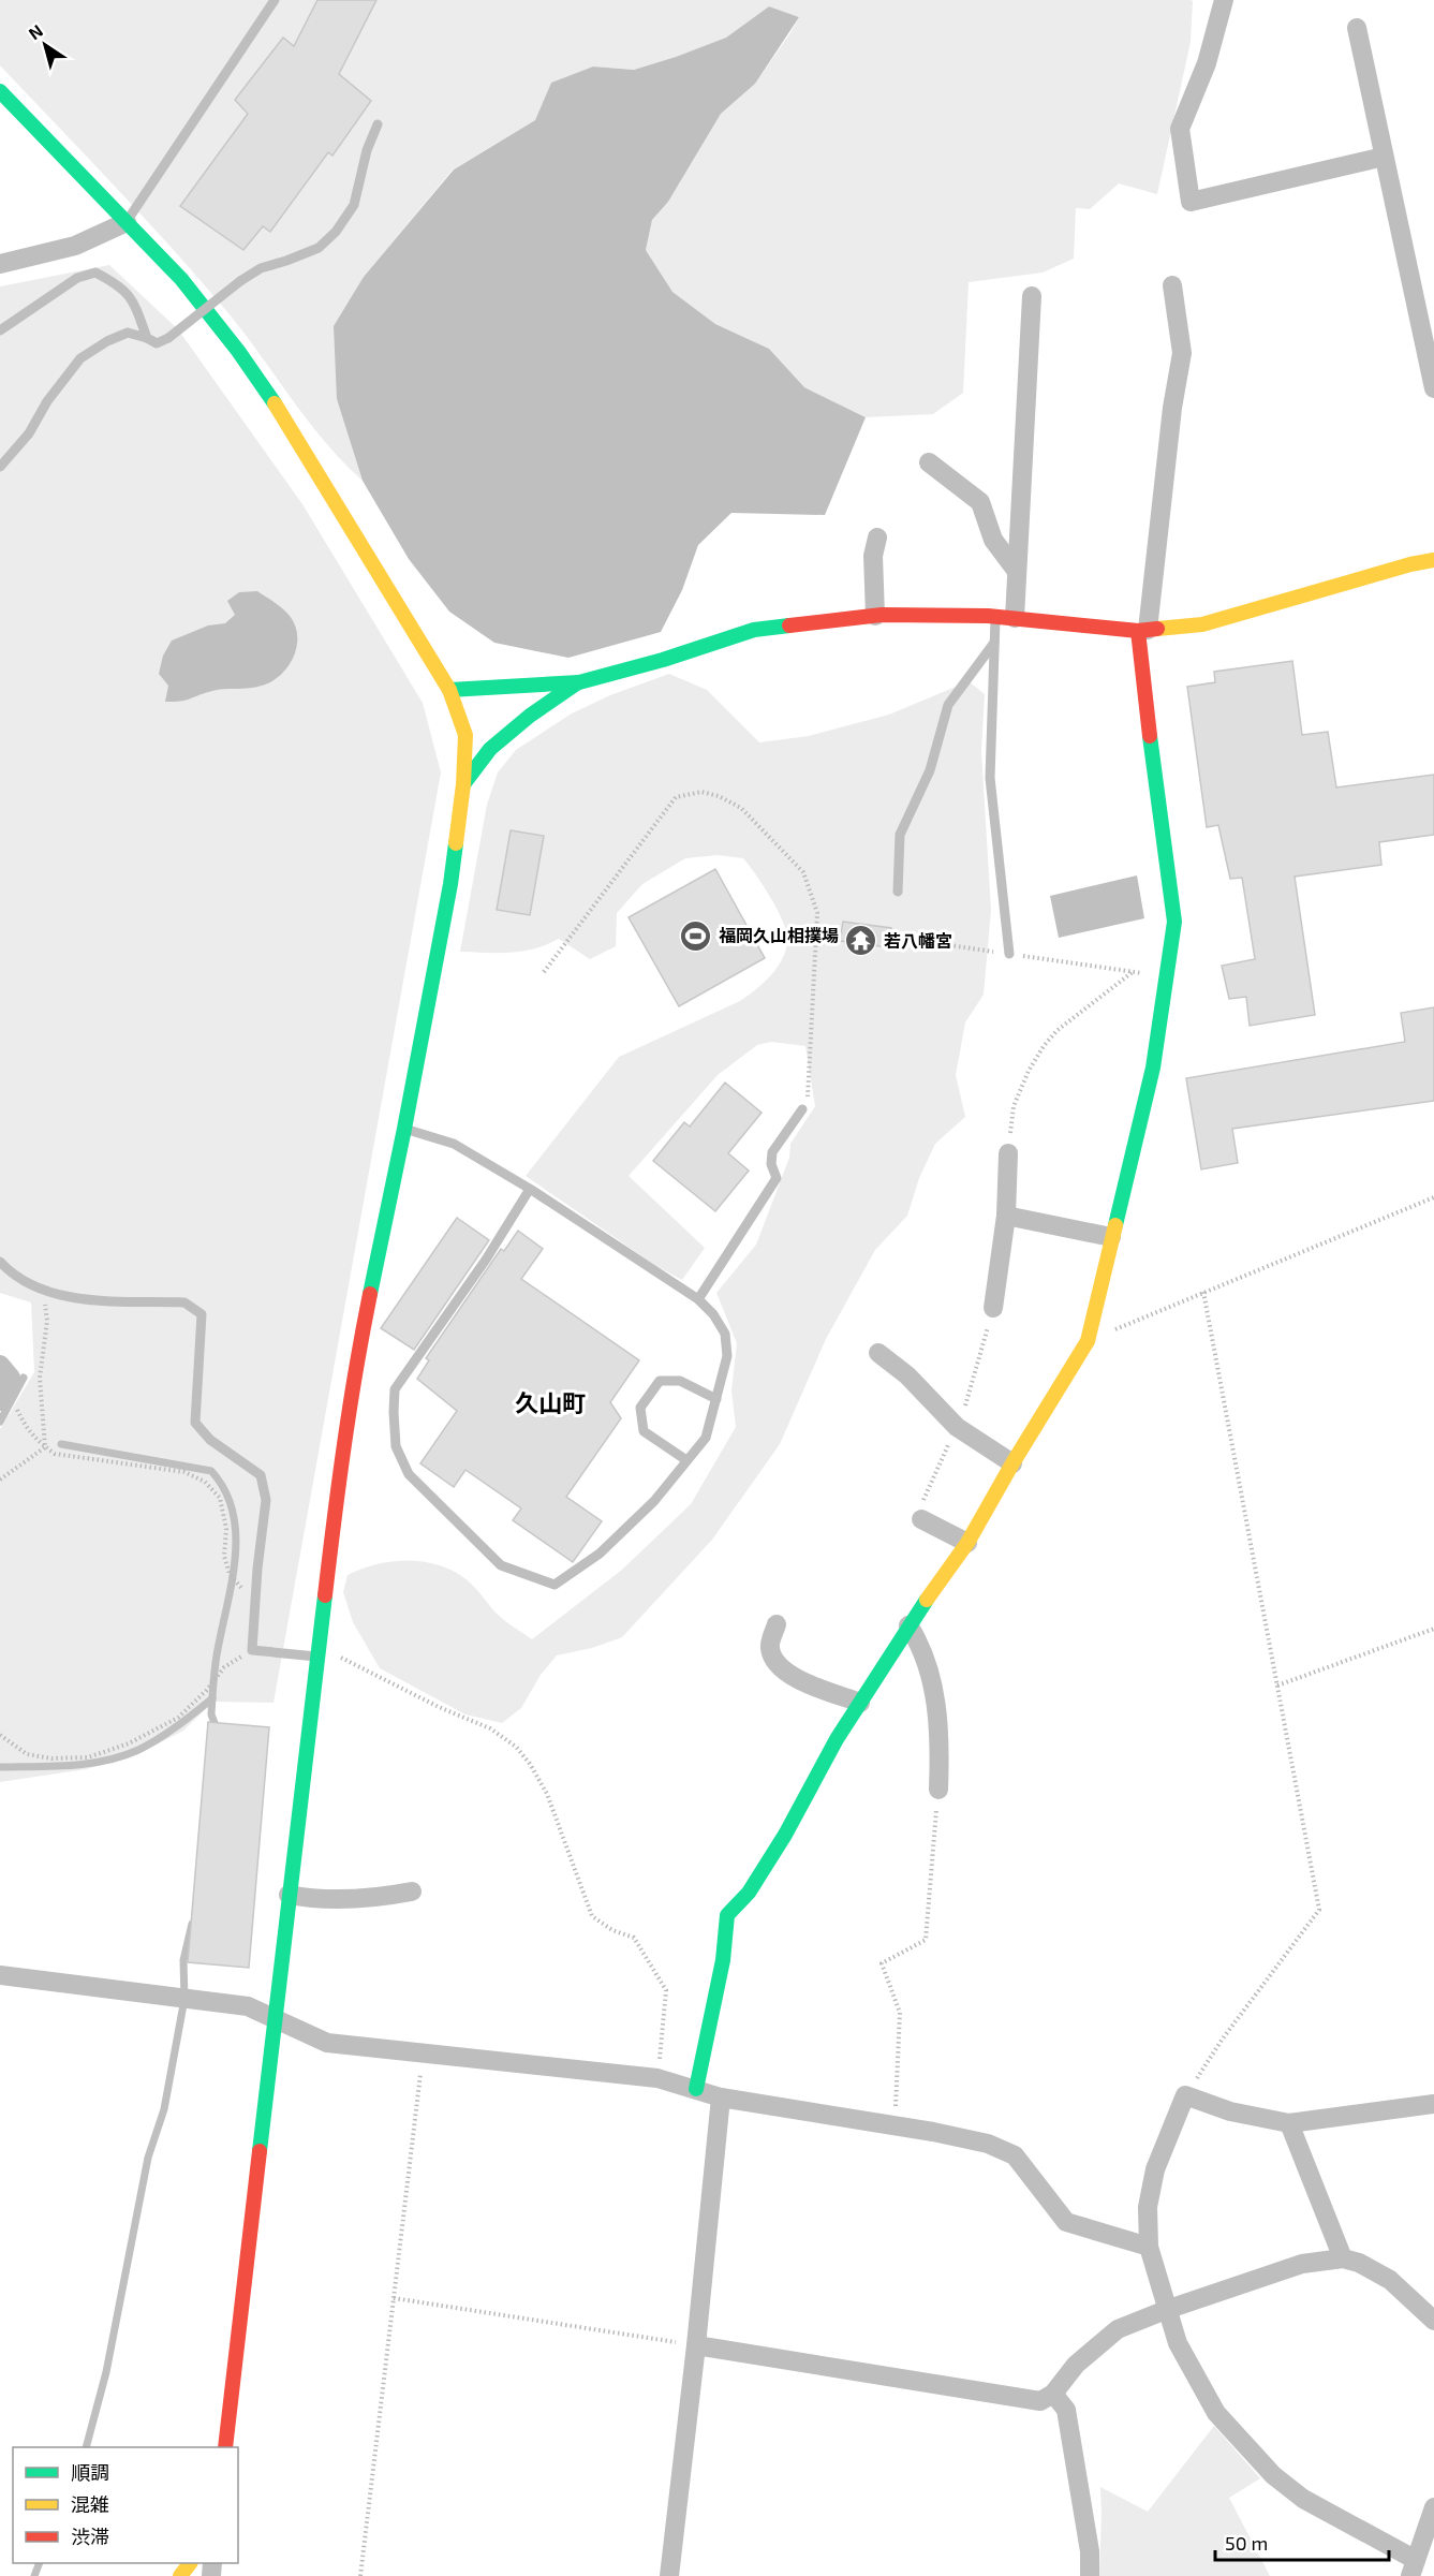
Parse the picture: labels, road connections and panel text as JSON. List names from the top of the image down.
{
  "districts": ["久山町"],
  "places": {
    "sports": ["福岡久山相撲場"],
    "temple": ["若八幡宮"]
  },
  "legend": ["順調", "混雑", "渋滞"],
  "scale_bar": "50 m",
  "north": "top left"
}
